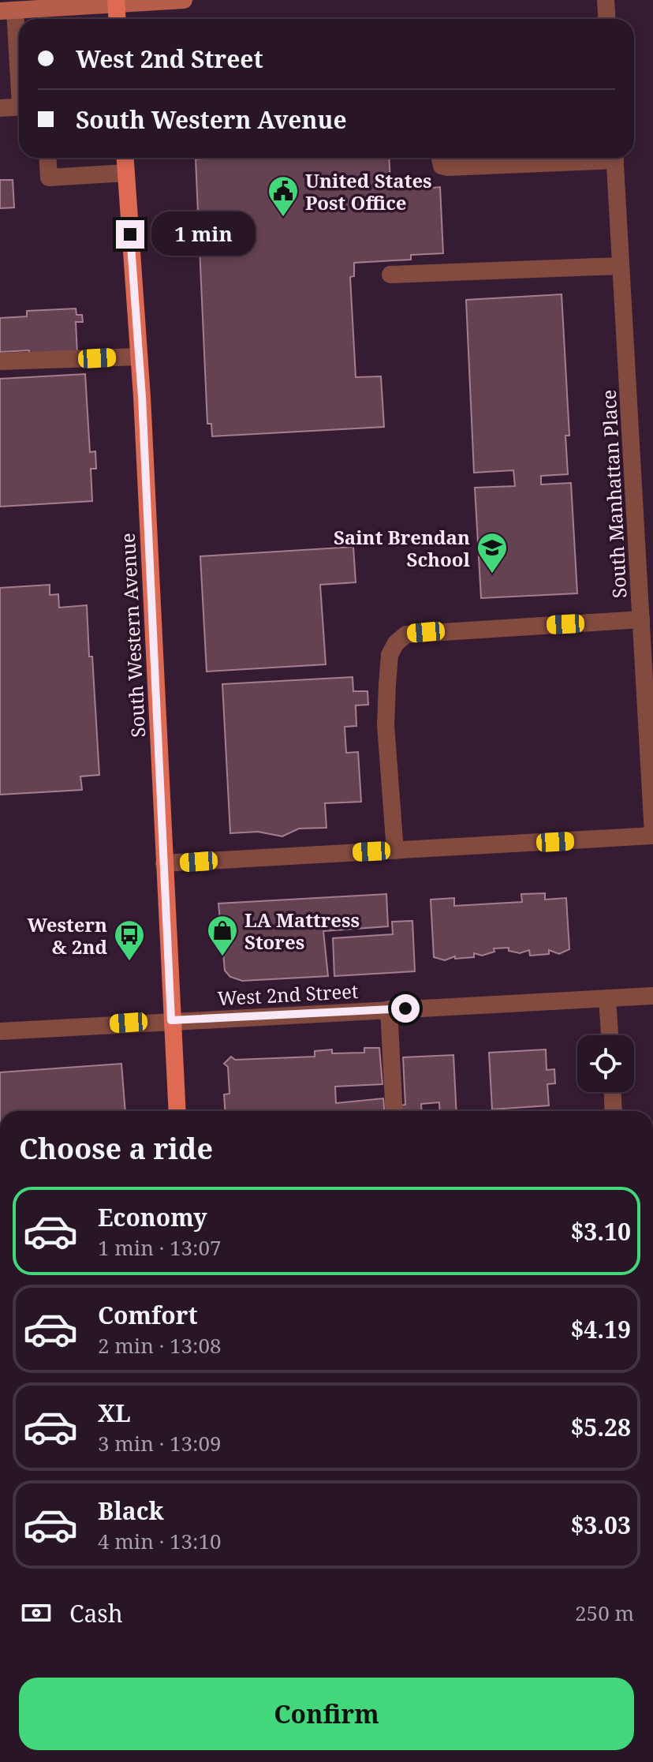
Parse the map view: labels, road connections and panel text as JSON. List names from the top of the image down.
{
  "streets": {
    "main road": ["South Western Avenue"],
    "street": ["South Manhattan Place", "West 2nd Street"]
  },
  "crossings": [
    ["South Western Avenue", "West 2nd Street"]
  ],
  "places": {
    "public building": ["United States Post Office"],
    "school or university": ["Saint Brendan School"],
    "shop": ["LA Mattress Stores"],
    "bus stop": ["Western & 2nd"]
  },
  "page": {
    "banner": ["West 2nd Street", "South Western Avenue"],
    "bubble": "1 min",
    "heading": "Choose a ride",
    "list": [
      {
        "name": "Economy",
        "note": "1 min · 13:07",
        "value": "$3.10"
      },
      {
        "name": "Comfort",
        "note": "2 min · 13:08",
        "value": "$4.19"
      },
      {
        "name": "XL",
        "note": "3 min · 13:09",
        "value": "$5.28"
      },
      {
        "name": "Black",
        "note": "4 min · 13:10",
        "value": "$3.03"
      }
    ],
    "pay": ["Cash", "250 m"],
    "buttons": "Confirm"
  }
}
